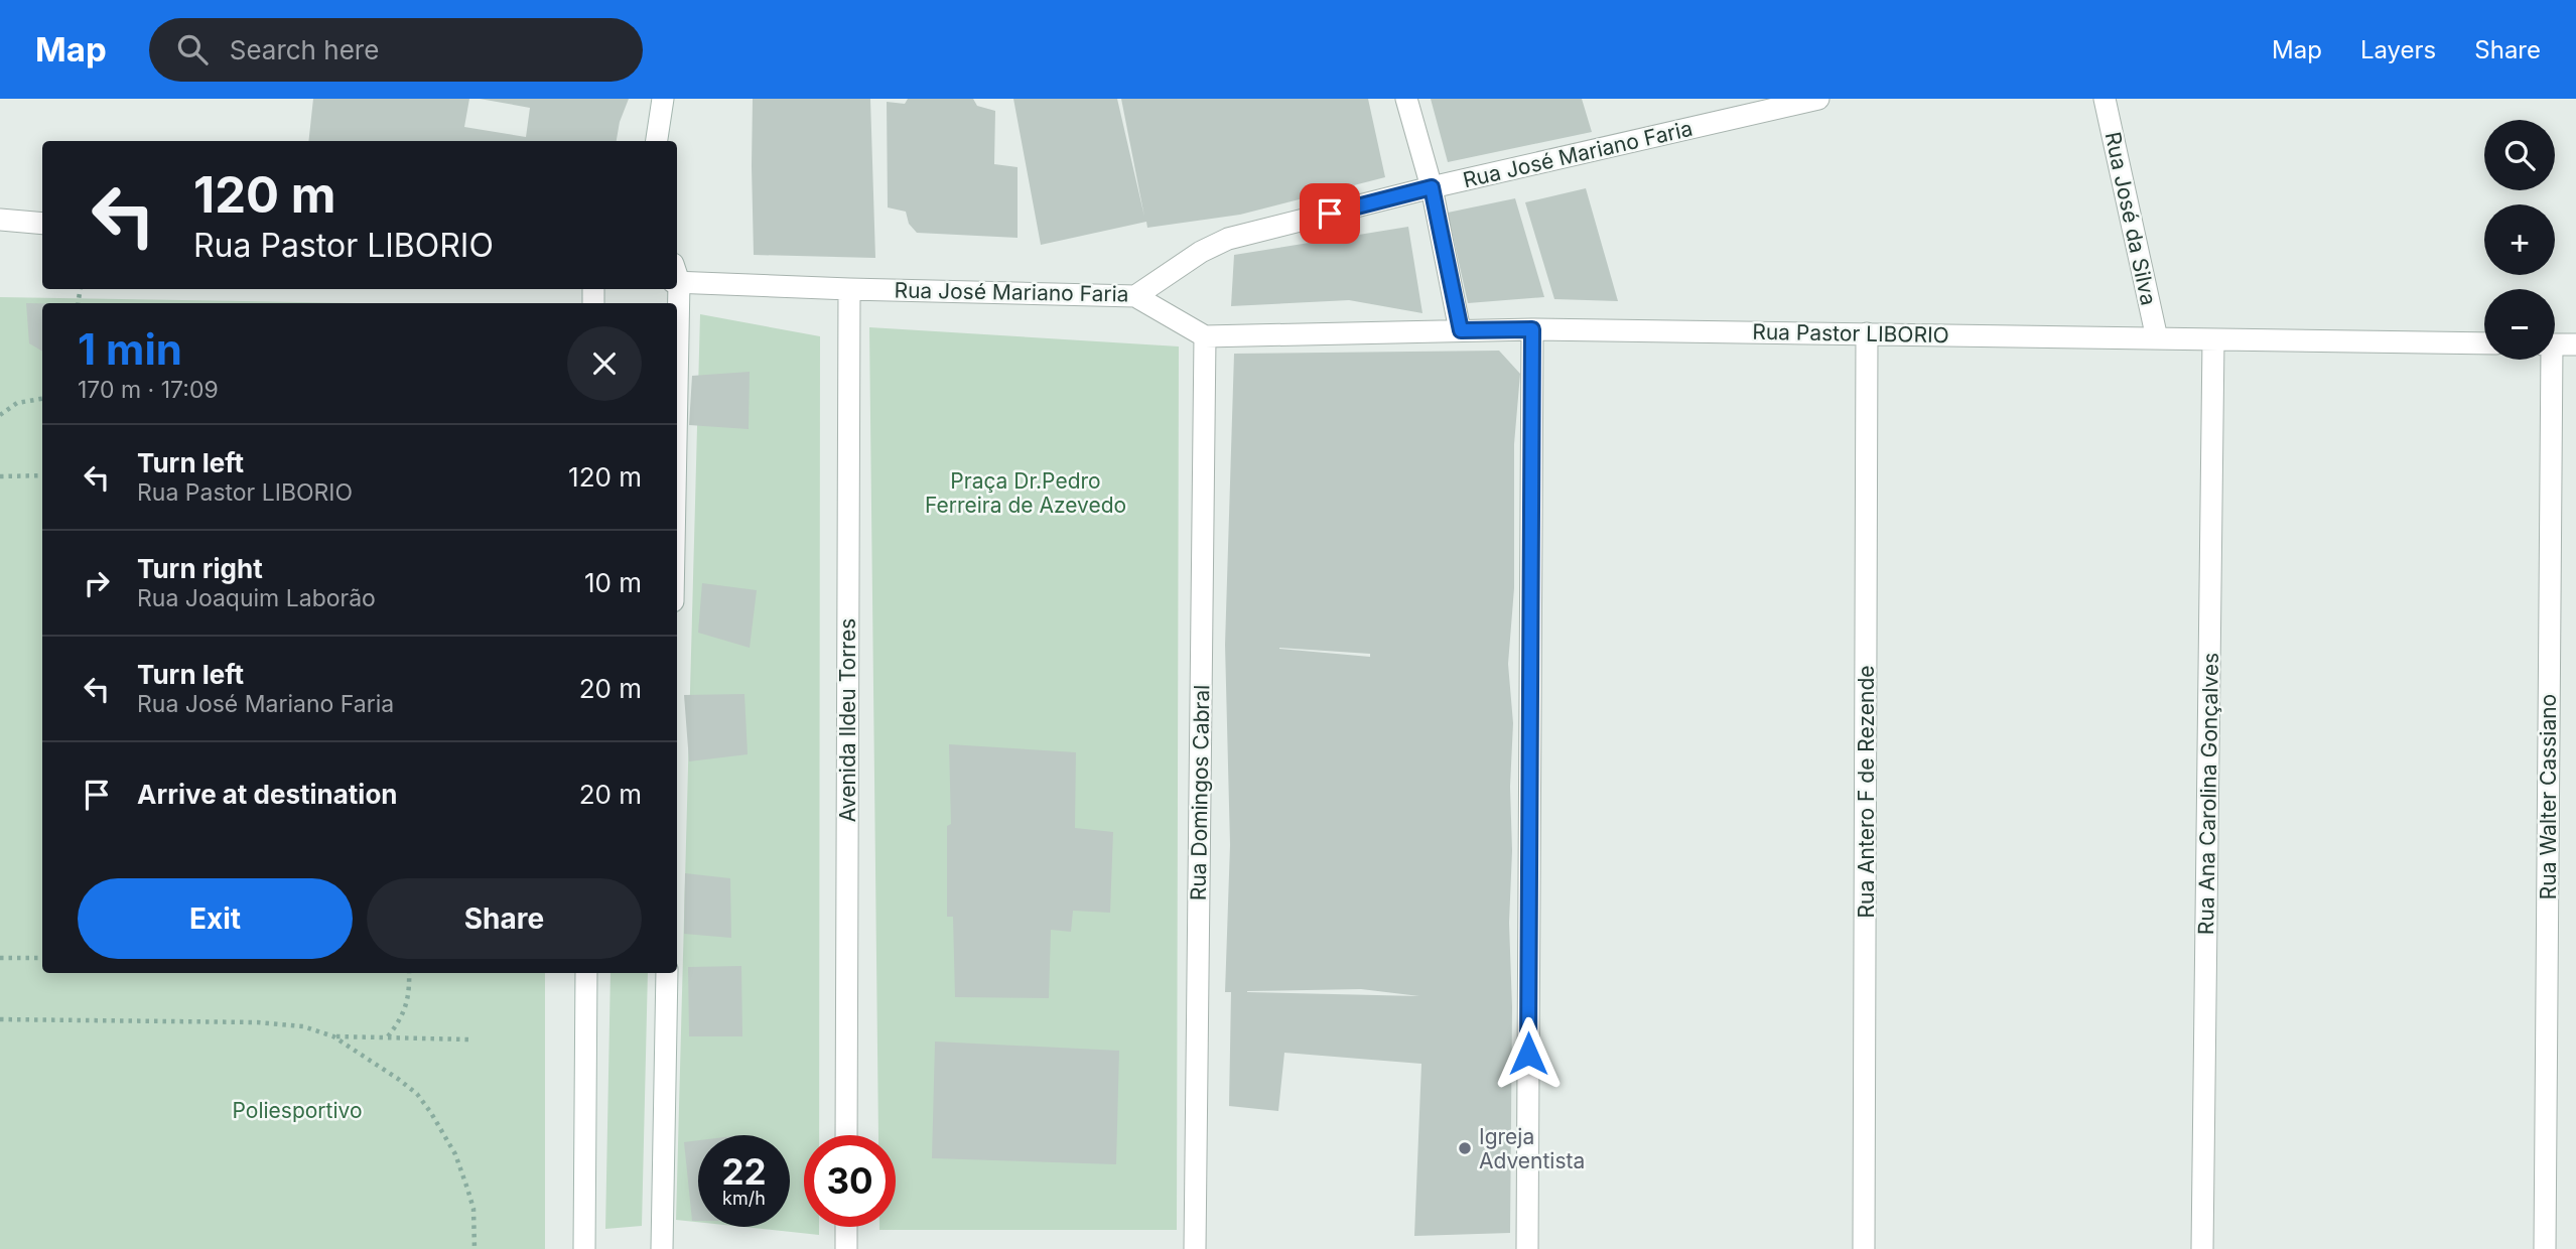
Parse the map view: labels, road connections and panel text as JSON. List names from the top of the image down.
{
  "streets": {
    "street": [
      "Rua José Mariano Faria",
      "Rua José da Silva",
      "Rua Pastor LIBORIO",
      "Avenida Ildeu Torres",
      "Rua Antero F de Rezende",
      "Rua Domingos Cabral",
      "Rua Ana Carolina Gonçalves",
      "Rua Walter Cassiano"
    ]
  },
  "crossings": [
    ["Rua José Mariano Faria", "Avenida Ildeu Torres"],
    ["Rua José da Silva", "Rua Pastor LIBORIO"],
    ["Rua Pastor LIBORIO", "Rua Antero F de Rezende"],
    ["Rua Pastor LIBORIO", "Rua Domingos Cabral"],
    ["Rua Pastor LIBORIO", "Rua Ana Carolina Gonçalves"]
  ],
  "parks": ["Praça Dr.Pedro Ferreira de Azevedo", "Poliesportivo"],
  "places": ["Igreja Adventista"],
  "page": {
    "header": "Map",
    "search": "Search here",
    "nav": ["Map", "Layers", "Share"],
    "map_buttons": ["+", "−"],
    "turn": ["120 m", "Rua Pastor LIBORIO"],
    "heading": ["1 min", "170 m · 17:09"],
    "list": [
      {
        "name": "Turn left",
        "note": "Rua Pastor LIBORIO",
        "value": "120 m"
      },
      {
        "name": "Turn right",
        "note": "Rua Joaquim Laborão",
        "value": "10 m"
      },
      {
        "name": "Turn left",
        "note": "Rua José Mariano Faria",
        "value": "20 m"
      },
      {
        "name": "Arrive at destination",
        "value": "20 m"
      }
    ],
    "buttons": ["Exit", "Share"],
    "speed": "22 km/h",
    "limit": "30"
  }
}
